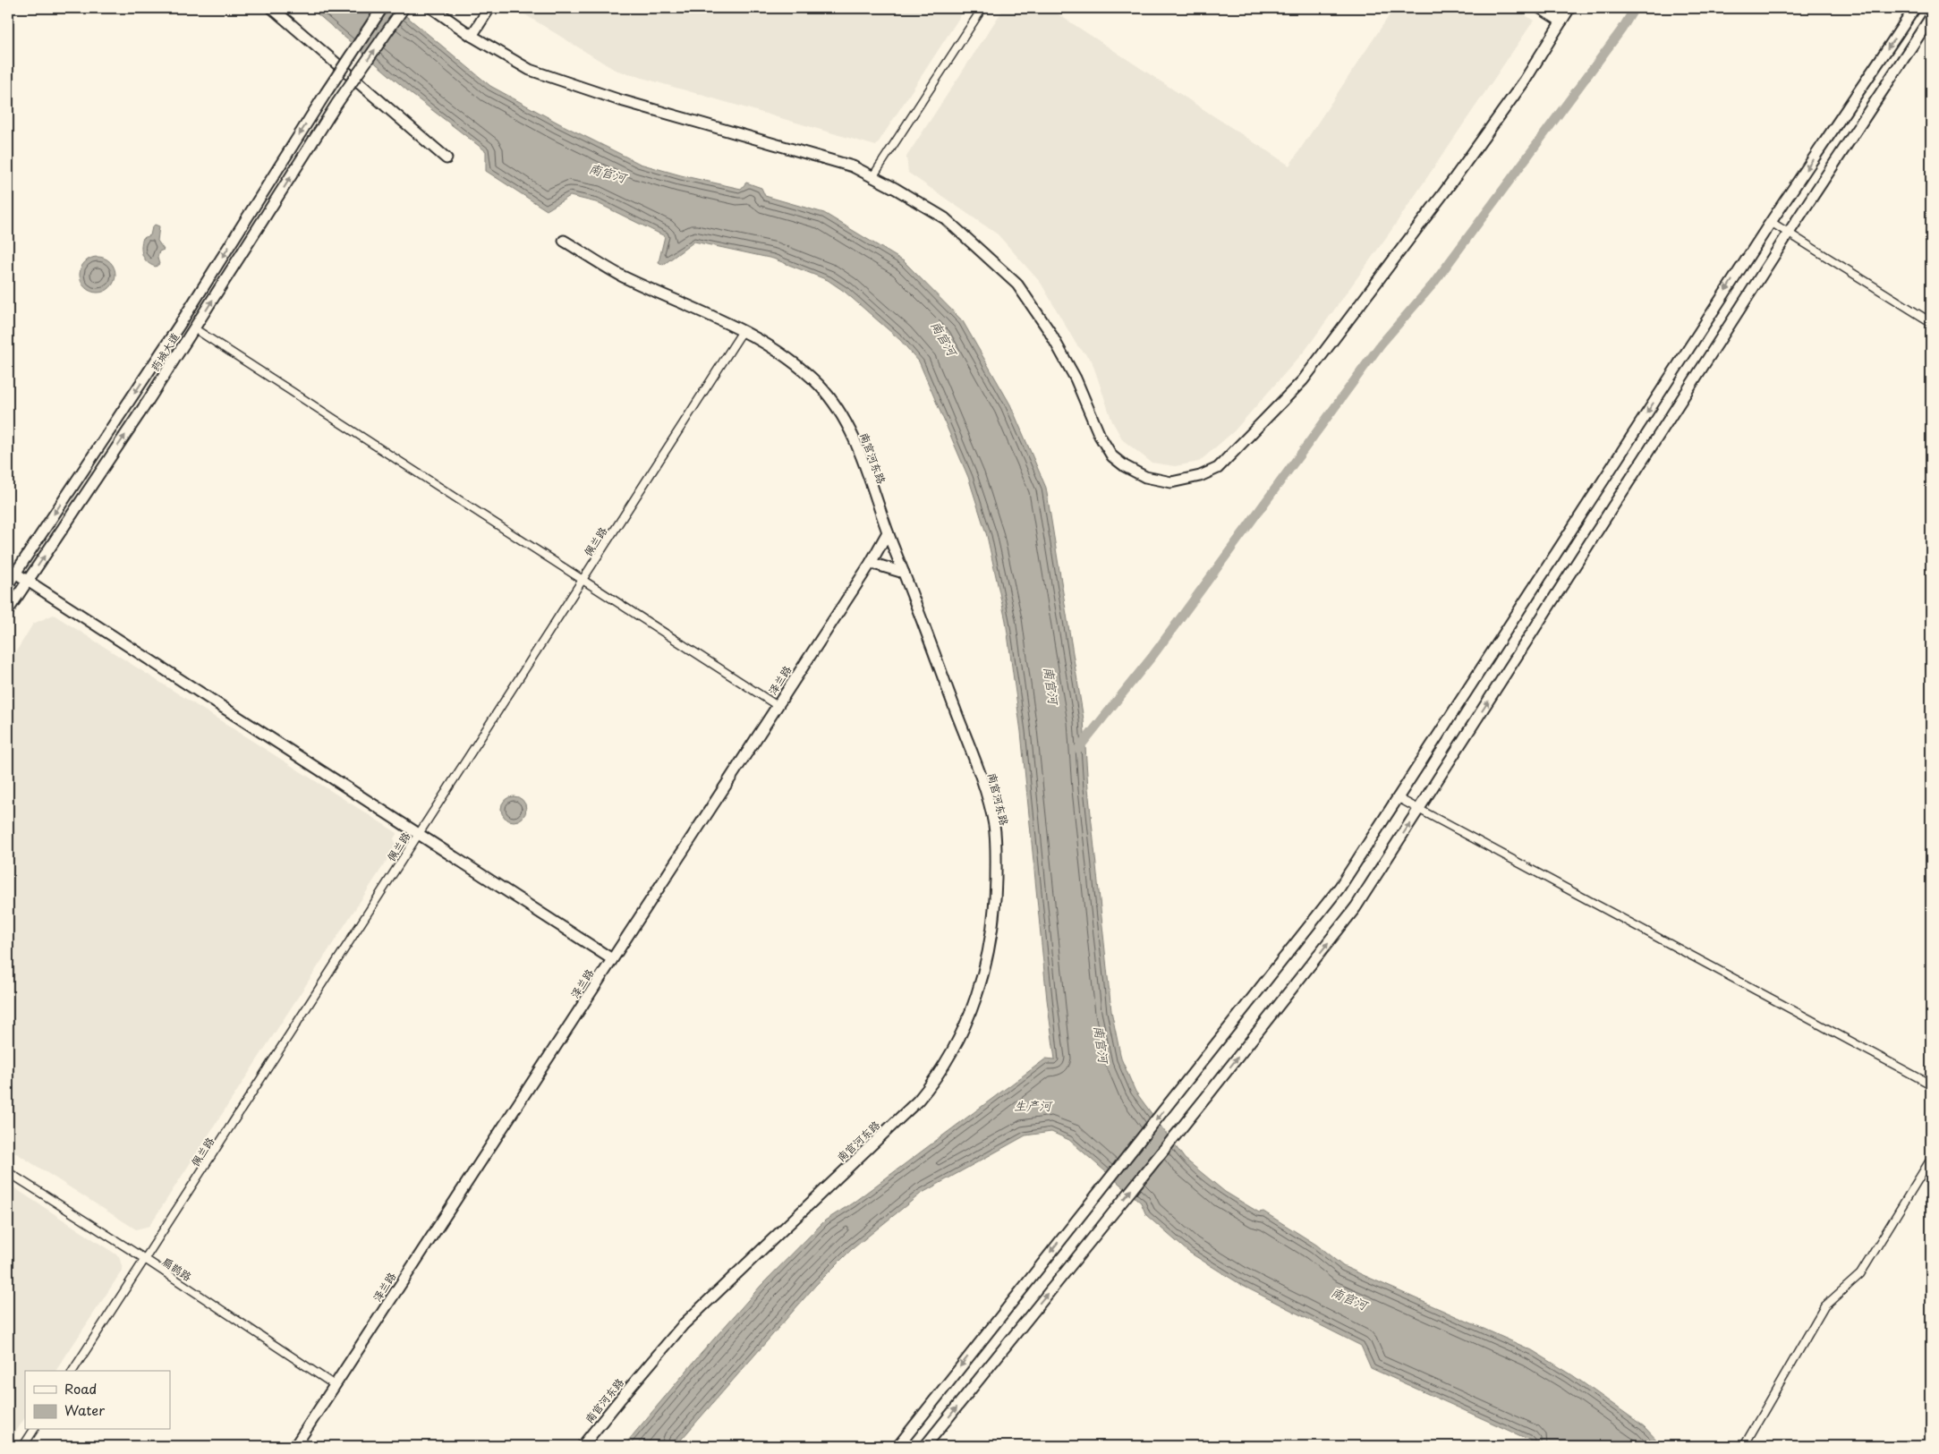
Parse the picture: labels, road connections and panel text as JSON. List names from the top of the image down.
{
  "streets": {
    "street": [
      "药城大道",
      "南官河东路",
      "佩兰路",
      "泽兰路",
      "扁鹊路"
    ]
  },
  "crossings": [
    ["南官河东路", "佩兰路"],
    ["南官河东路", "泽兰路"],
    ["佩兰路", "扁鹊路"],
    ["泽兰路", "扁鹊路"]
  ],
  "water": ["南官河", "生产河"],
  "legend": ["Road", "Water"]
}
